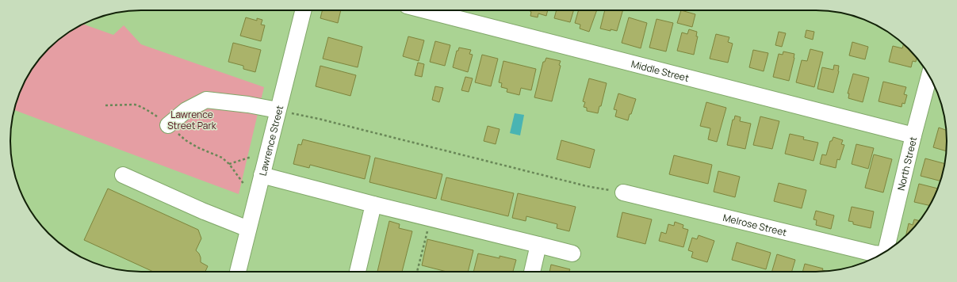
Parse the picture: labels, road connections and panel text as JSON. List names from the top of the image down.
{
  "streets": {
    "street": [
      "Middle Street",
      "Lawrence Street",
      "North Street",
      "Melrose Street"
    ]
  },
  "crossings": [
    ["Middle Street", "North Street"]
  ],
  "parks": ["Lawrence Street Park"]
}
